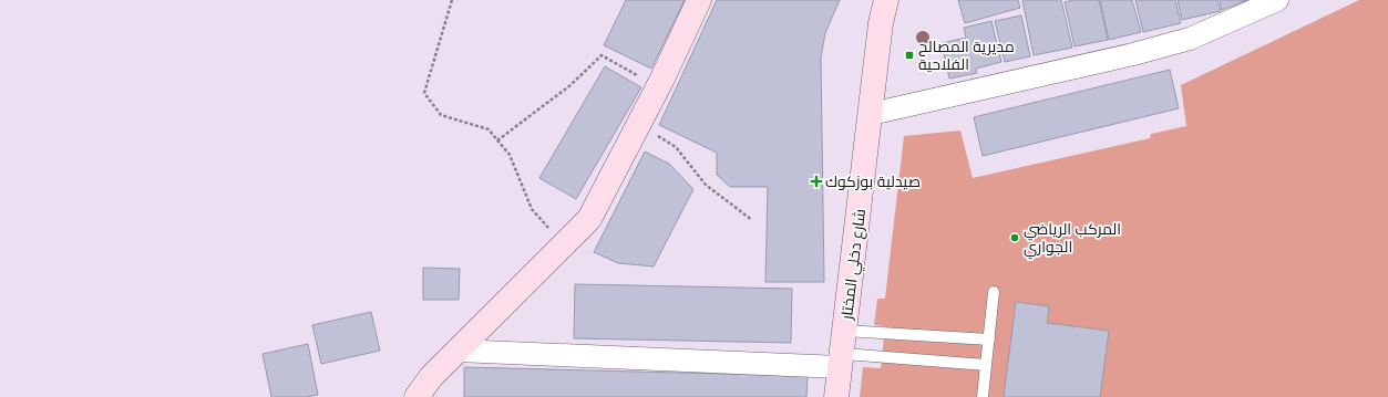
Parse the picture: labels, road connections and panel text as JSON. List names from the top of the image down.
{
  "streets": {
    "street": ["شارع دخلي المختار"]
  },
  "places": {
    "transit": ["مديرية المصالح الفلاحية"],
    "health": ["صيدلية بوزكوك"],
    "other": ["المركب الرياضي الجواري"]
  }
}
